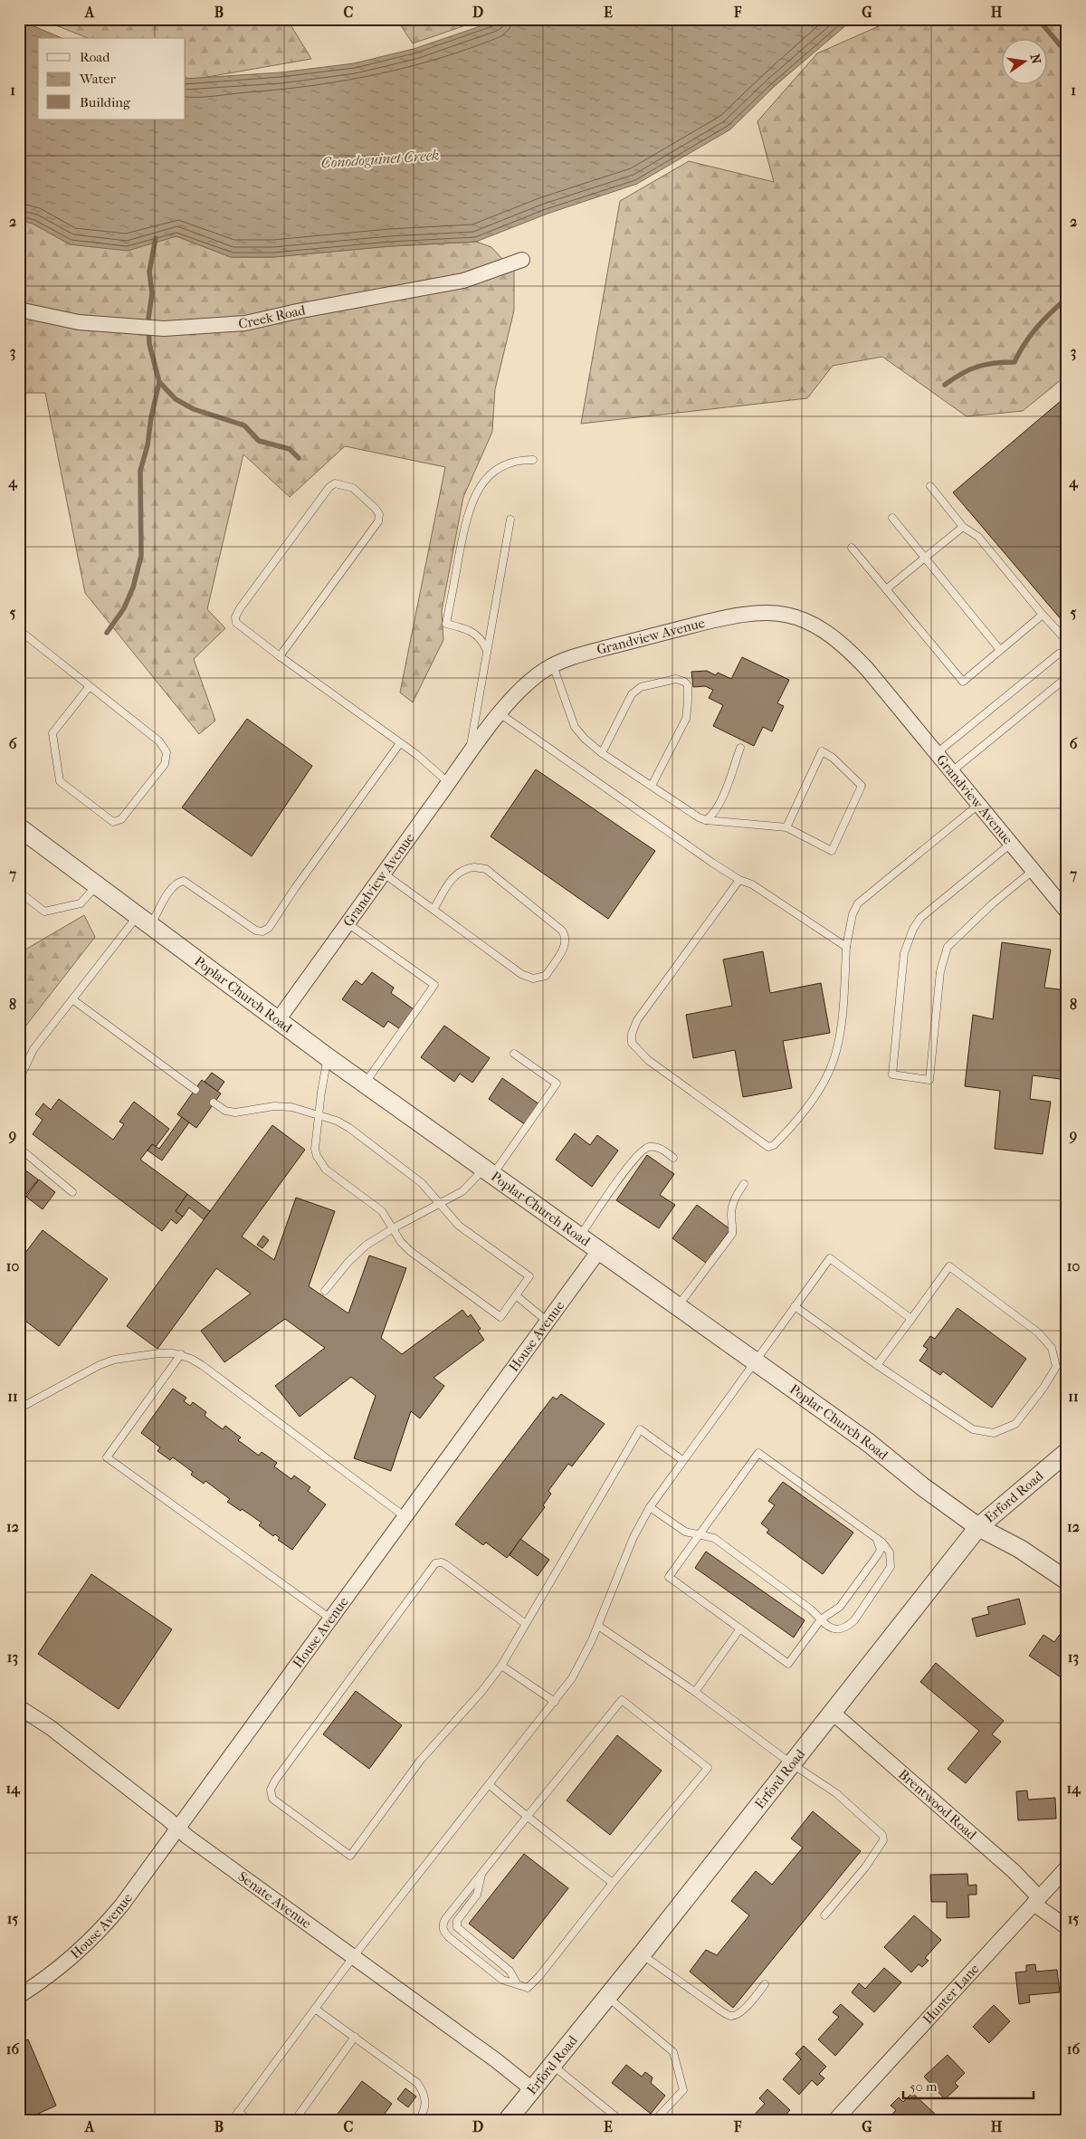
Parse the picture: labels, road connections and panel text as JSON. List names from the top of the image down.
{
  "streets": {
    "street": [
      "Creek Road",
      "Grandview Avenue",
      "Poplar Church Road",
      "House Avenue",
      "Erford Road",
      "Brentwood Road",
      "Senate Avenue",
      "Hunter Lane"
    ]
  },
  "crossings": [
    ["Grandview Avenue", "Poplar Church Road"],
    ["Poplar Church Road", "House Avenue"],
    ["Poplar Church Road", "Erford Road"],
    ["House Avenue", "Senate Avenue"],
    ["Erford Road", "Brentwood Road"],
    ["Erford Road", "Senate Avenue"],
    ["Brentwood Road", "Hunter Lane"]
  ],
  "water": ["Conodoguinet Creek"],
  "legend": ["Road", "Water", "Building"],
  "scale_bar": "50 m",
  "north": "right",
  "grid": {
    "columns": [
      "A",
      "B",
      "C",
      "D",
      "E",
      "F",
      "G",
      "H"
    ],
    "rows": [
      "1",
      "2",
      "3",
      "4",
      "5",
      "6",
      "7",
      "8",
      "9",
      "10",
      "11",
      "12",
      "13",
      "14",
      "15",
      "16"
    ]
  }
}
